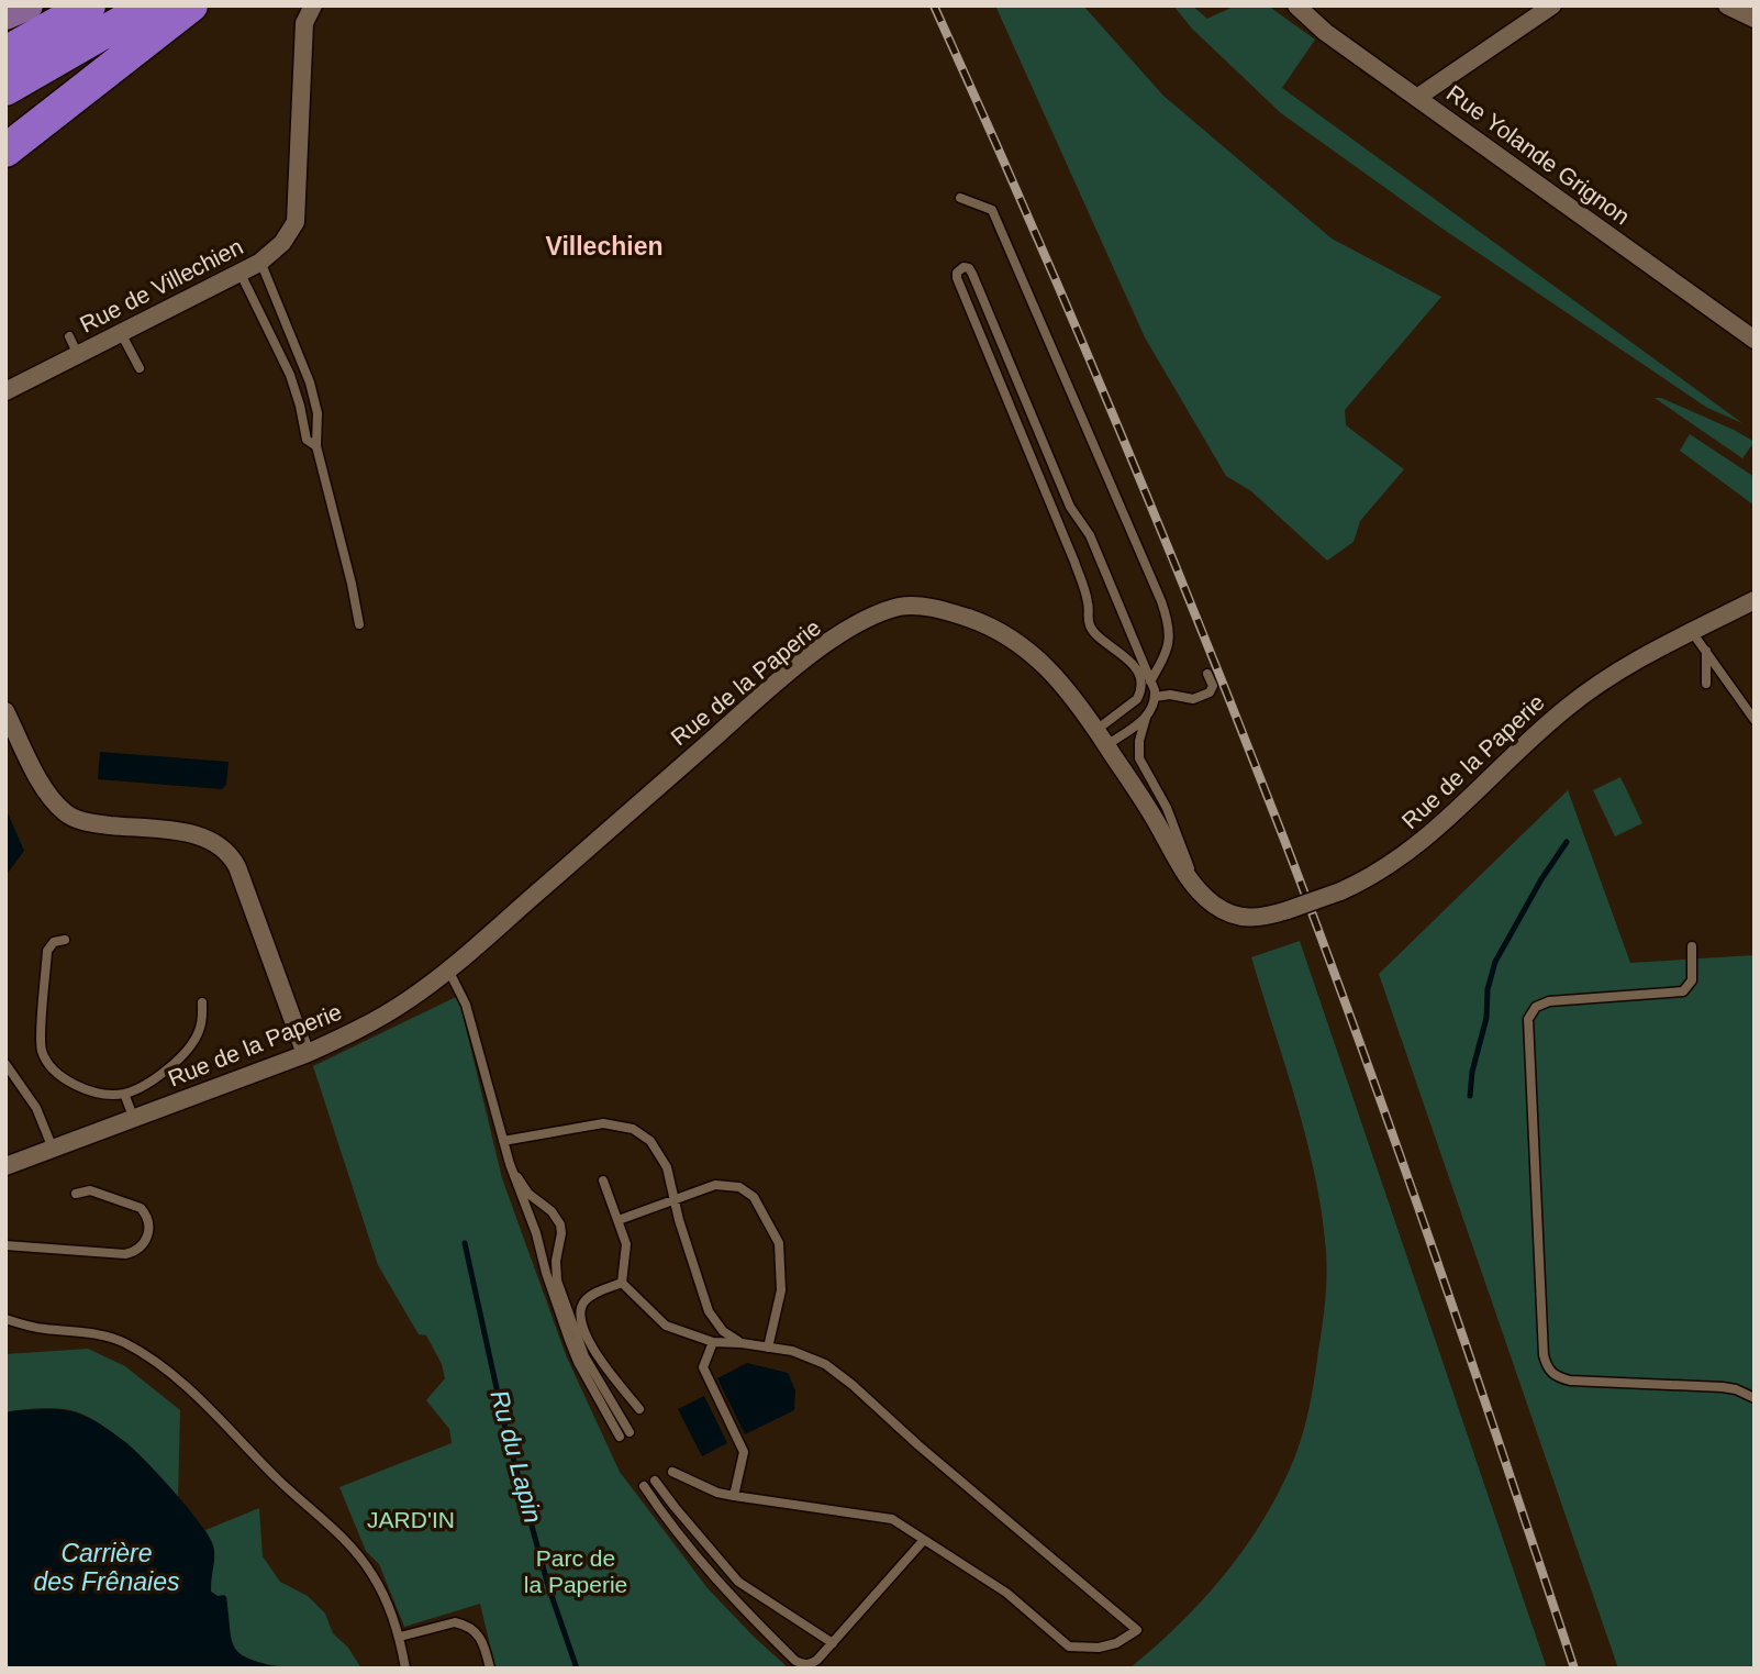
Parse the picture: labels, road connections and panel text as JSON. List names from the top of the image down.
{
  "streets": {
    "street": ["Rue Yolande Grignon", "Rue de Villechien", "Rue de la Paperie"]
  },
  "districts": ["Villechien"],
  "water": ["Ru du Lapin", "Carrière des Frênaies"],
  "parks": ["JARD'IN", "Parc de la Paperie"]
}
